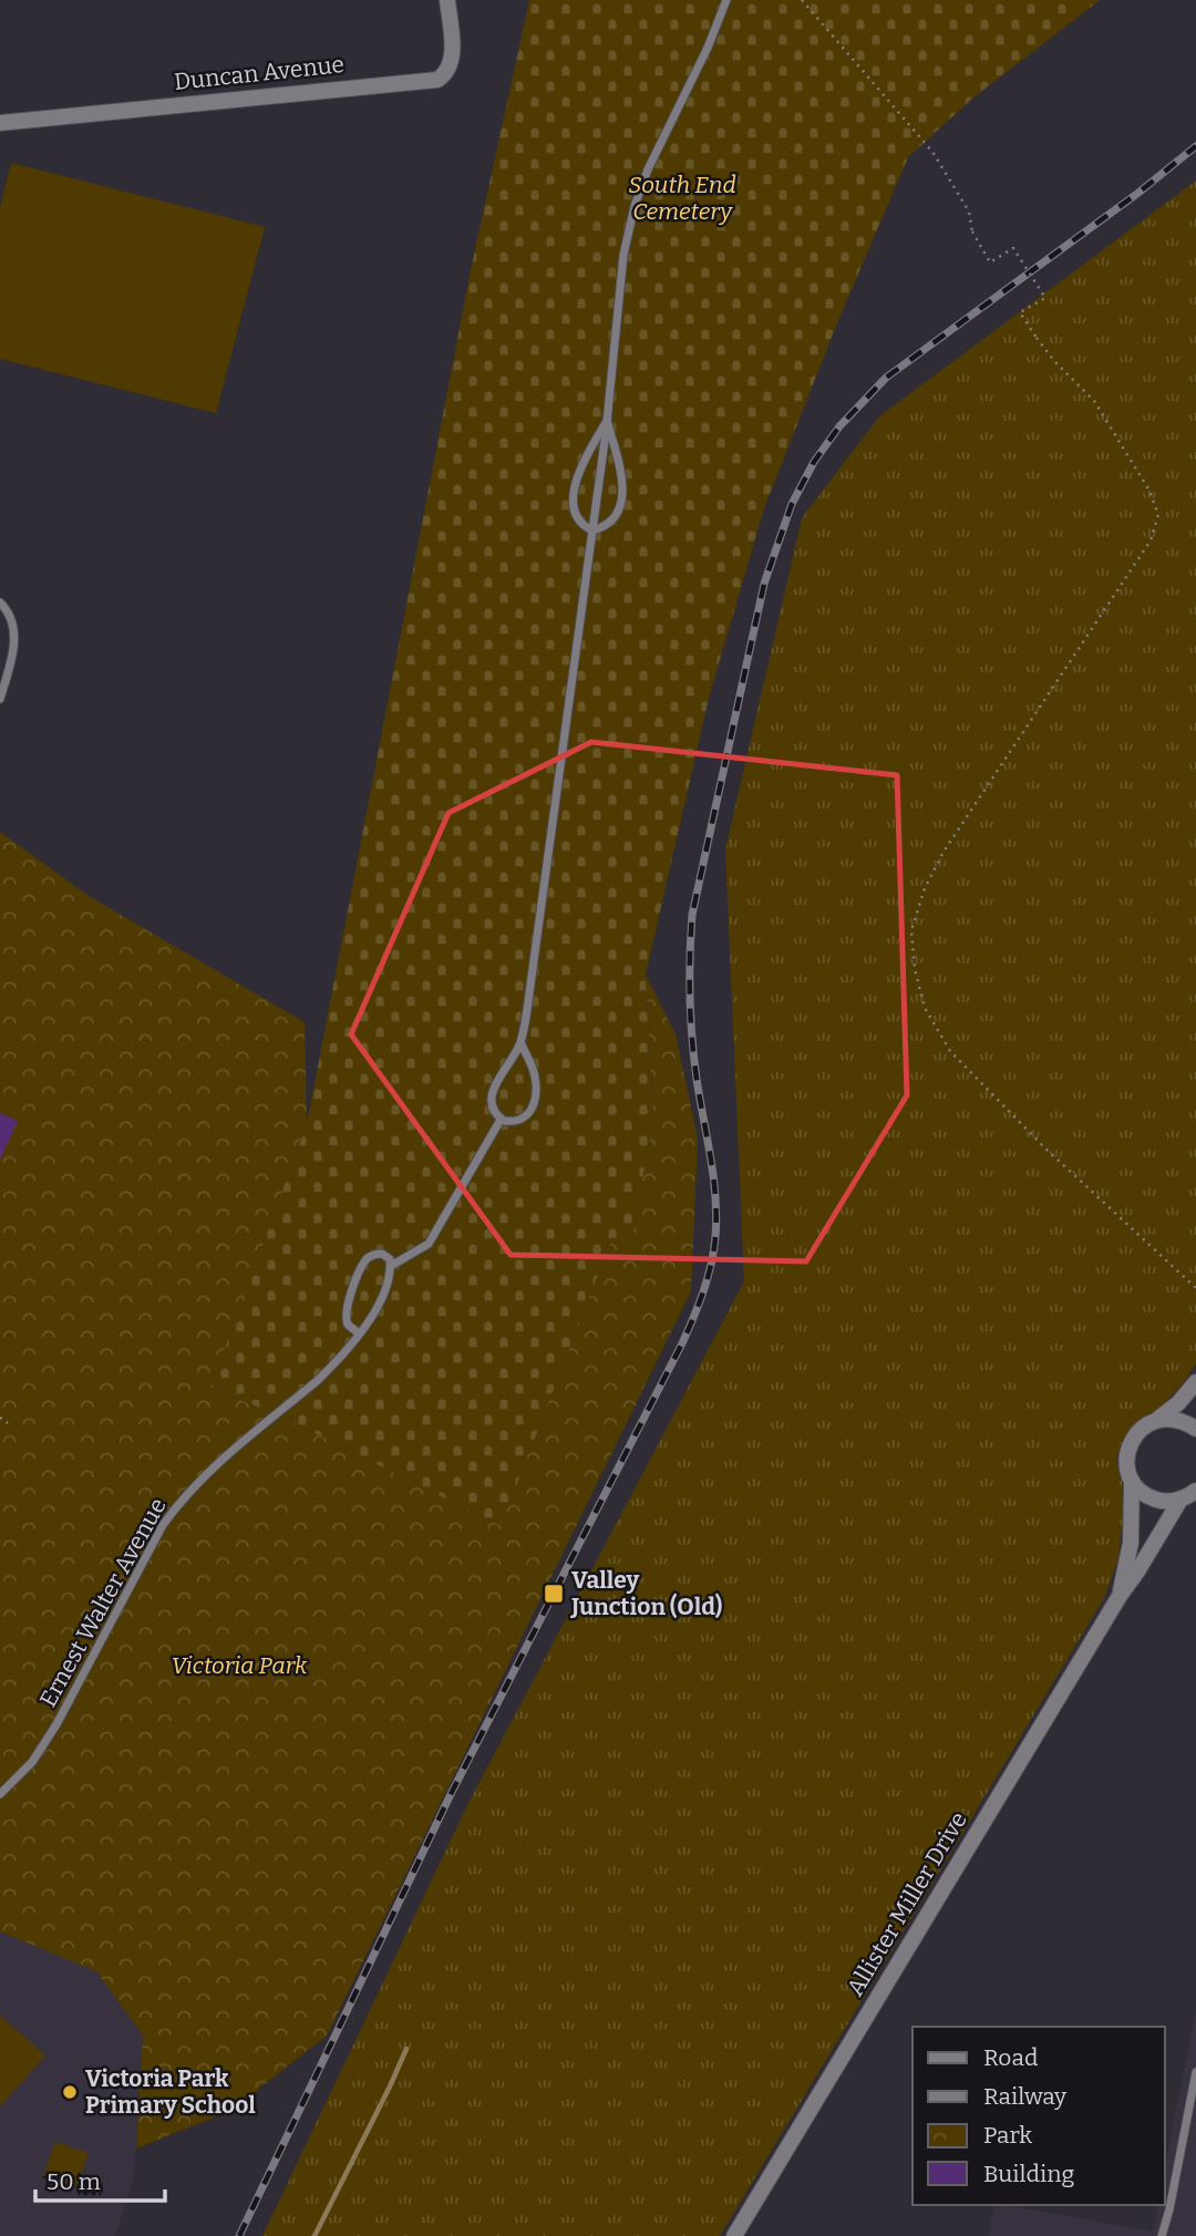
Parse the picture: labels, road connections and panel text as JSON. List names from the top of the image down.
{
  "streets": {
    "street": ["Duncan Avenue", "Allister Miller Drive"],
    "lane": ["Ernest Walter Avenue"]
  },
  "parks": ["South End Cemetery", "Victoria Park"],
  "places": {
    "transit": ["Valley Junction (Old)"],
    "other": ["Victoria Park Primary School"]
  },
  "legend": [
    "Road",
    "Railway",
    "Park",
    "Building"
  ],
  "scale_bar": "50 m"
}
